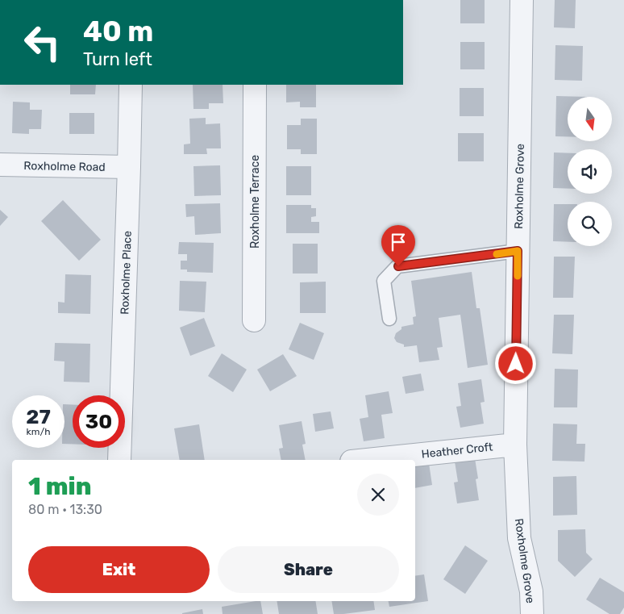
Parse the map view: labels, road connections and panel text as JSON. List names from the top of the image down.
{
  "streets": {
    "street": [
      "Roxholme Road",
      "Roxholme Grove",
      "Roxholme Terrace",
      "Roxholme Place",
      "Heather Croft"
    ]
  },
  "crossings": [
    ["Roxholme Road", "Roxholme Place"],
    ["Roxholme Grove", "Heather Croft"]
  ],
  "north": "bottom",
  "page": {
    "turn": ["40 m", "Turn left"],
    "speed": "27 km/h",
    "limit": "30",
    "heading": ["1 min", "80 m · 13:30"],
    "buttons": ["Exit", "Share"]
  }
}
